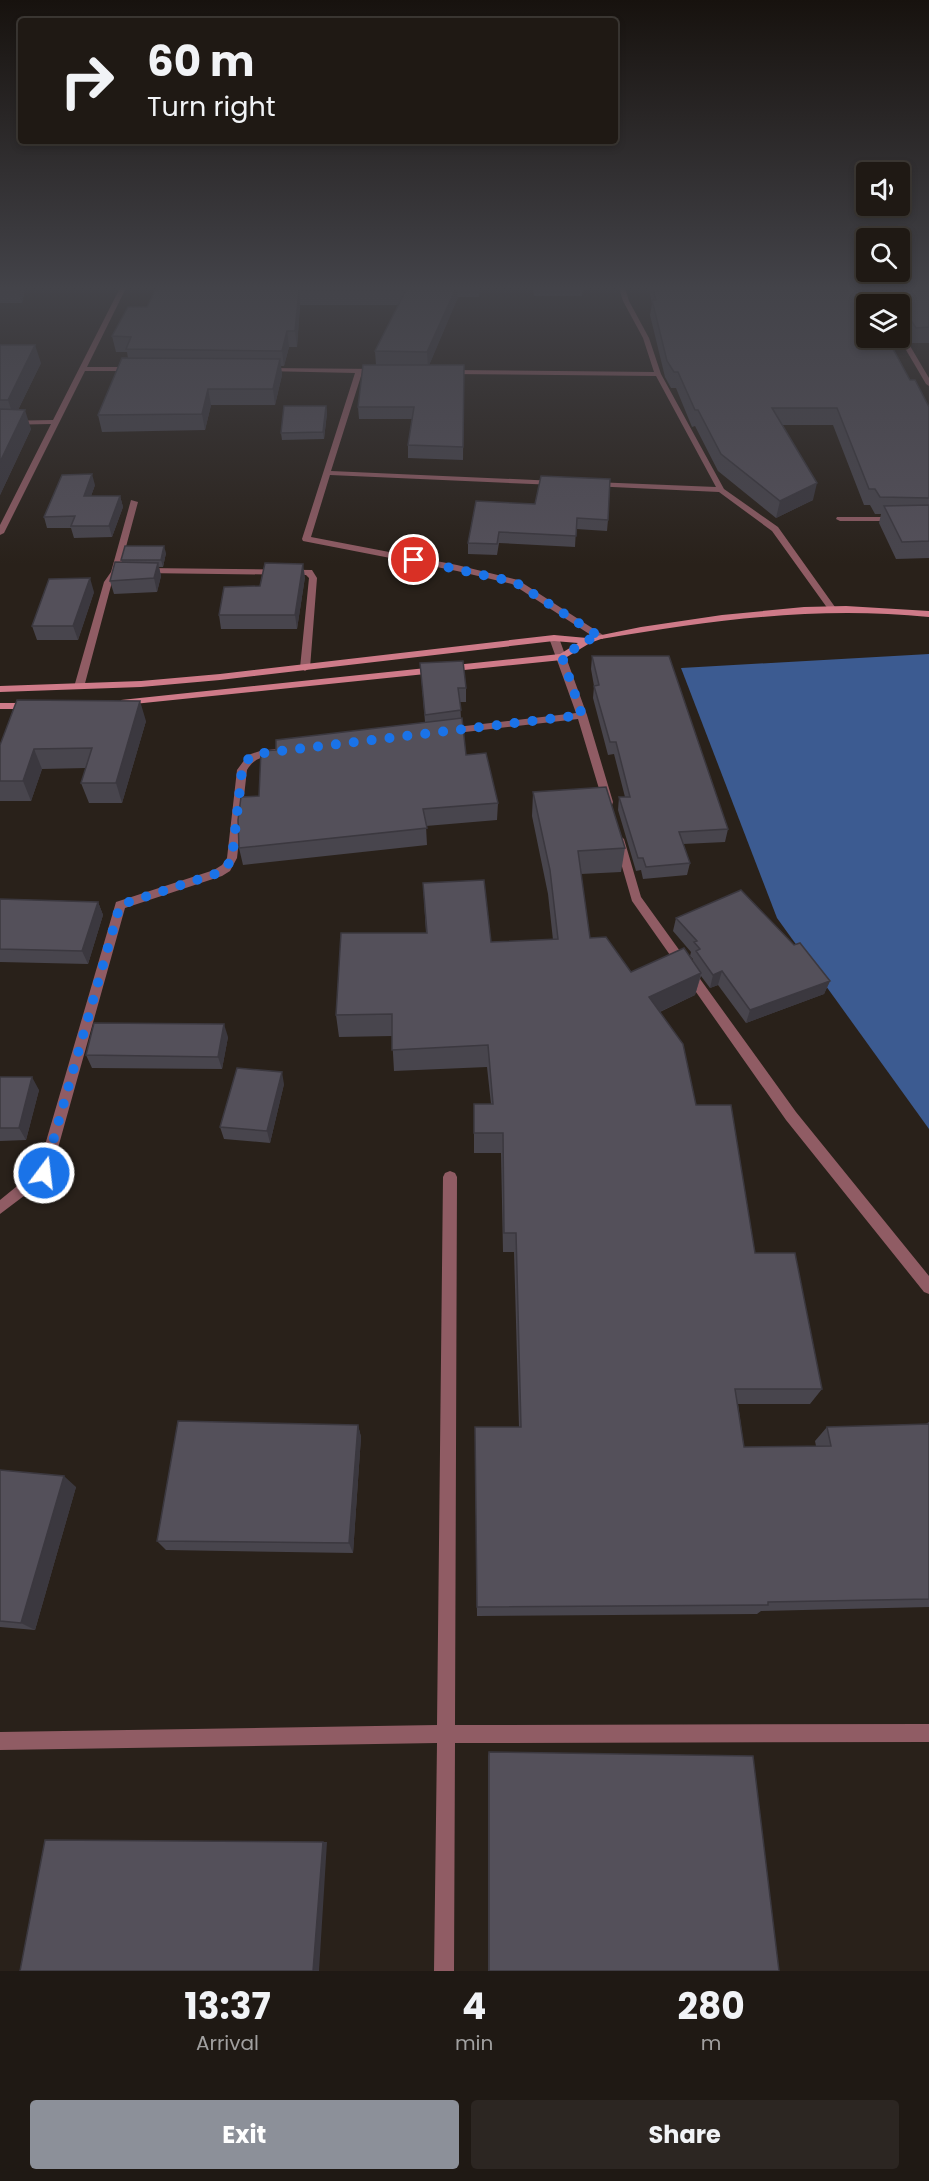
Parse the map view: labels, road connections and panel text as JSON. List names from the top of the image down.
{
  "page": {
    "turn": ["60 m", "Turn right"],
    "eta": [
      "13:37",
      "Arrival",
      "4",
      "min",
      "280",
      "m"
    ],
    "buttons": ["Exit", "Share"]
  }
}
